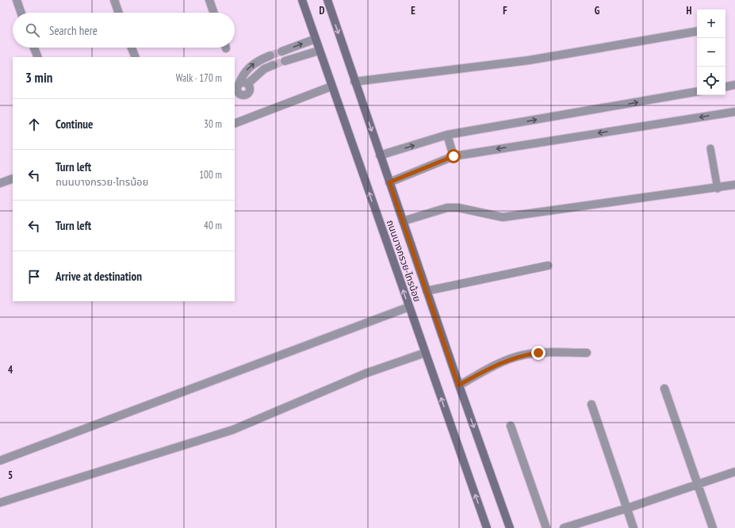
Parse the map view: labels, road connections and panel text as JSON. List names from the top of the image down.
{
  "streets": {
    "main road": ["ถนนบางกรวย-ไทรน้อย"]
  },
  "page": {
    "map_buttons": ["+", "−"],
    "search": "Search here",
    "heading": ["3 min", "Walk · 170 m"],
    "list": [
      ["Continue", "30 m"],
      ["Turn left", "ถนนบางกรวย-ไทรน้อย", "100 m"],
      ["Turn left", "40 m"],
      "Arrive at destination"
    ]
  },
  "grid": {
    "columns": [
      "D",
      "E",
      "F",
      "G",
      "H"
    ],
    "rows": ["4", "5"]
  }
}
